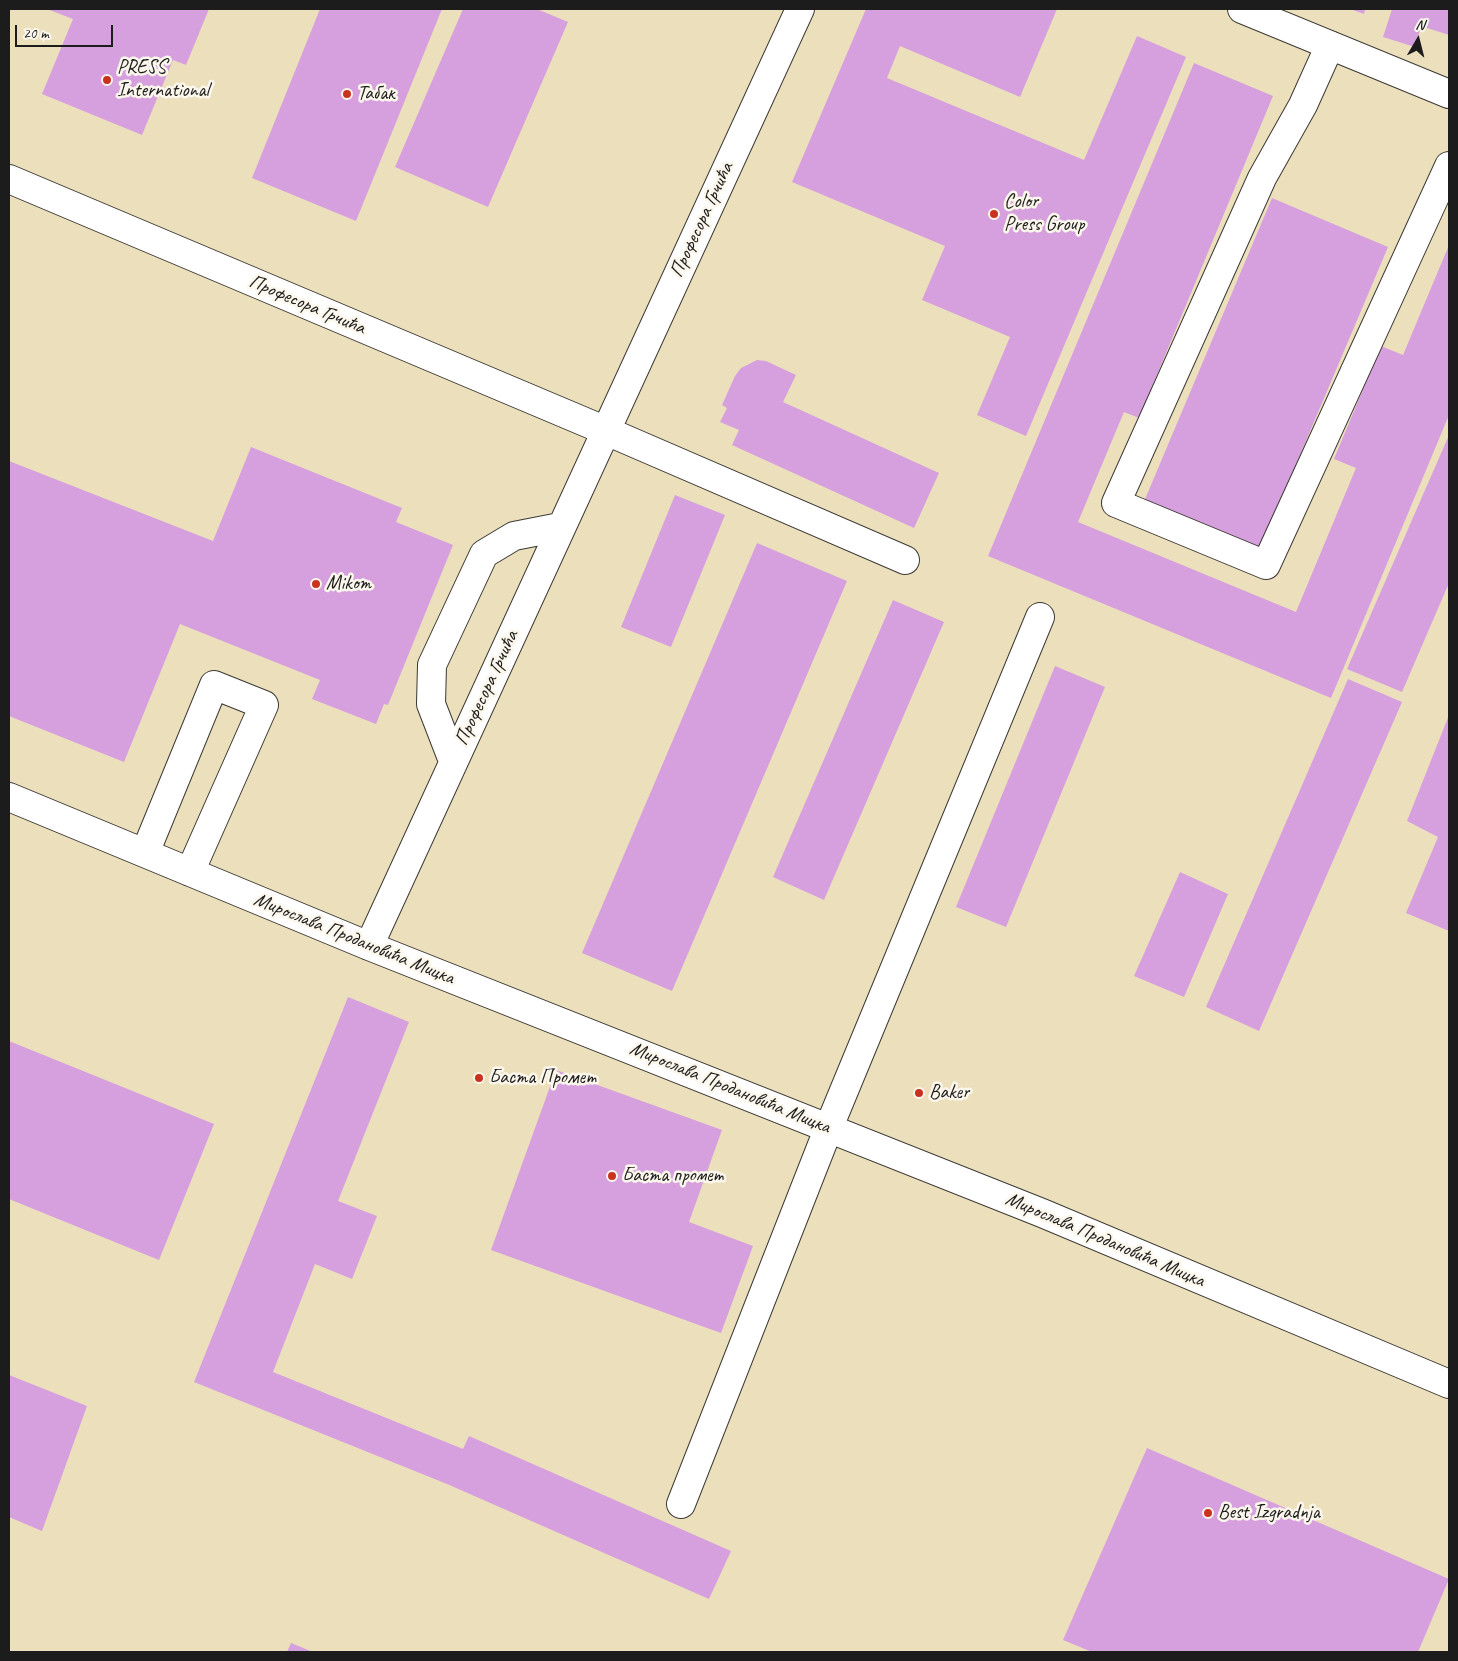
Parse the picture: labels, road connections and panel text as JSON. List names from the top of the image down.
{
  "streets": {
    "street": ["Професора Грчића", "Мирослава Продановића Мицка"]
  },
  "crossings": [
    ["Професора Грчића", "Мирослава Продановића Мицка"]
  ],
  "places": [
    "PRESS International",
    "Табак",
    "Color Press Group",
    "Mikom",
    "Баста Промет",
    "Baker",
    "Баста промет",
    "Best Izgradnja"
  ],
  "scale_bar": "20 m",
  "north": "top"
}
